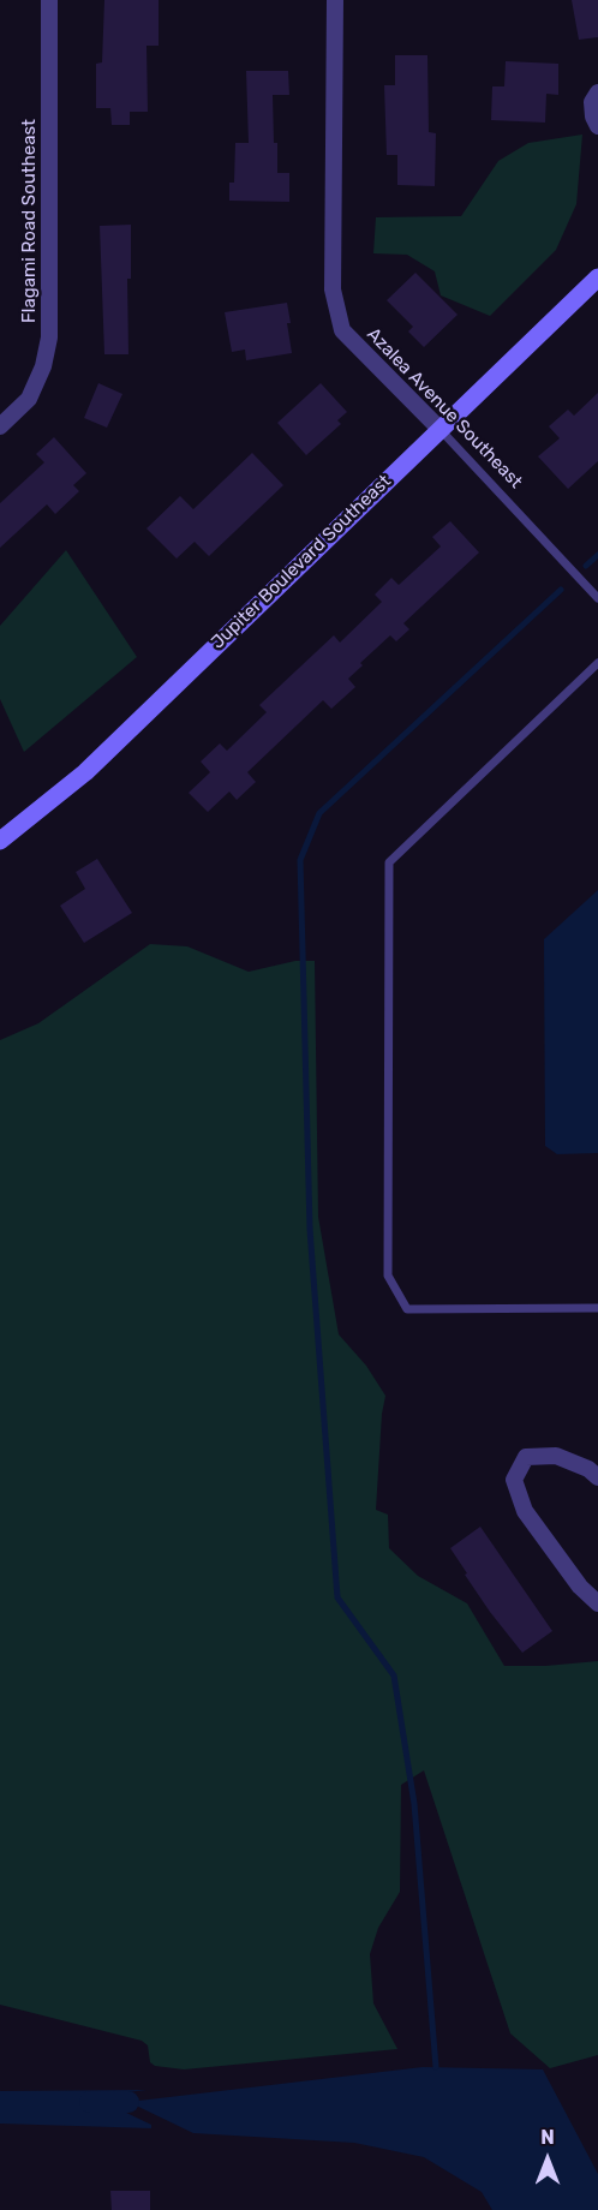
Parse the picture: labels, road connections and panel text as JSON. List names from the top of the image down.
{
  "streets": {
    "street": ["Flagami Road Southeast", "Azalea Avenue Southeast", "Jupiter Boulevard Southeast"]
  },
  "crossings": [
    ["Azalea Avenue Southeast", "Jupiter Boulevard Southeast"]
  ],
  "north": "top"
}
